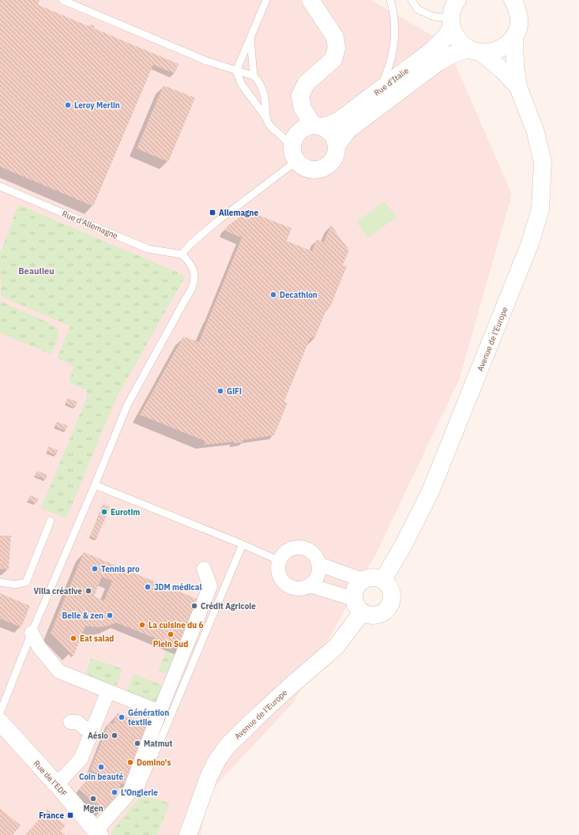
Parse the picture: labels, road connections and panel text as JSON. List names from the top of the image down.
{
  "streets": {
    "street": ["Rue d'Italie", "Avenue de l'Europe", "Rue de l'EDF"],
    "lane": ["Rue d'Allemagne"]
  },
  "crossings": [
    ["Rue d'Italie", "Avenue de l'Europe"]
  ],
  "districts": ["Beaulieu"],
  "places": {
    "other": [
      "Leroy Merlin",
      "Decathlon",
      "GiFi",
      "Eurotim",
      "Tennis pro",
      "JDM médical",
      "Villa créative",
      "Crédit Agricole",
      "Belle & zen",
      "La cuisine du 6",
      "Plein Sud",
      "Eat salad",
      "Génération textile",
      "Aésio",
      "Matmut",
      "Domino's",
      "Coin beauté",
      "L'Onglerie",
      "Mgen"
    ],
    "transit": ["Allemagne", "France"]
  }
}
